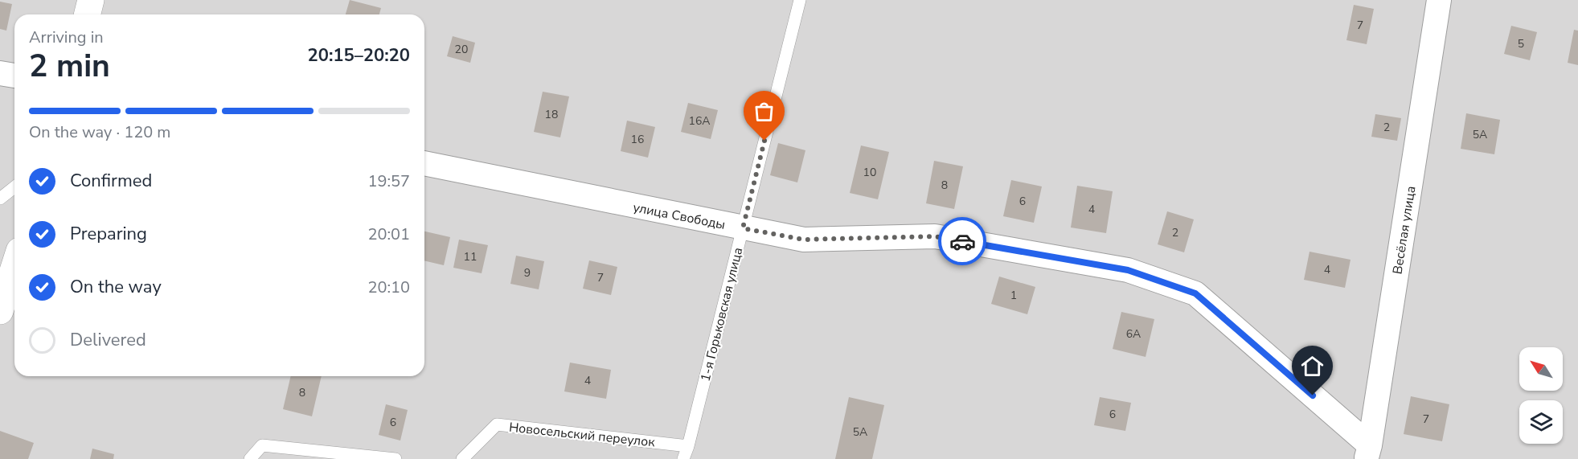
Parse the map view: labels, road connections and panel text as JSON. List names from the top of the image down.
{
  "streets": {
    "street": ["улица Свободы", "Весёлая улица"],
    "lane": ["1-я Горьковская улица", "Новосельский переулок"]
  },
  "crossings": [
    ["улица Свободы", "Весёлая улица"],
    ["улица Свободы", "1-я Горьковская улица"],
    ["1-я Горьковская улица", "Новосельский переулок"]
  ],
  "house_numbers": [
    "7",
    "5",
    "20",
    "18",
    "16А",
    "2",
    "5А",
    "16",
    "10",
    "8",
    "6",
    "4",
    "2",
    "11",
    "4",
    "9",
    "7",
    "1",
    "6А",
    "4",
    "8",
    "6",
    "7",
    "6",
    "5А"
  ],
  "north": "top left",
  "page": {
    "heading": ["2 min", "Arriving in", "20:15–20:20"],
    "bar": "On the way · 120 m",
    "list": [
      ["Confirmed", "19:57"],
      ["Preparing", "20:01"],
      ["On the way", "20:10"],
      "Delivered"
    ]
  }
}
